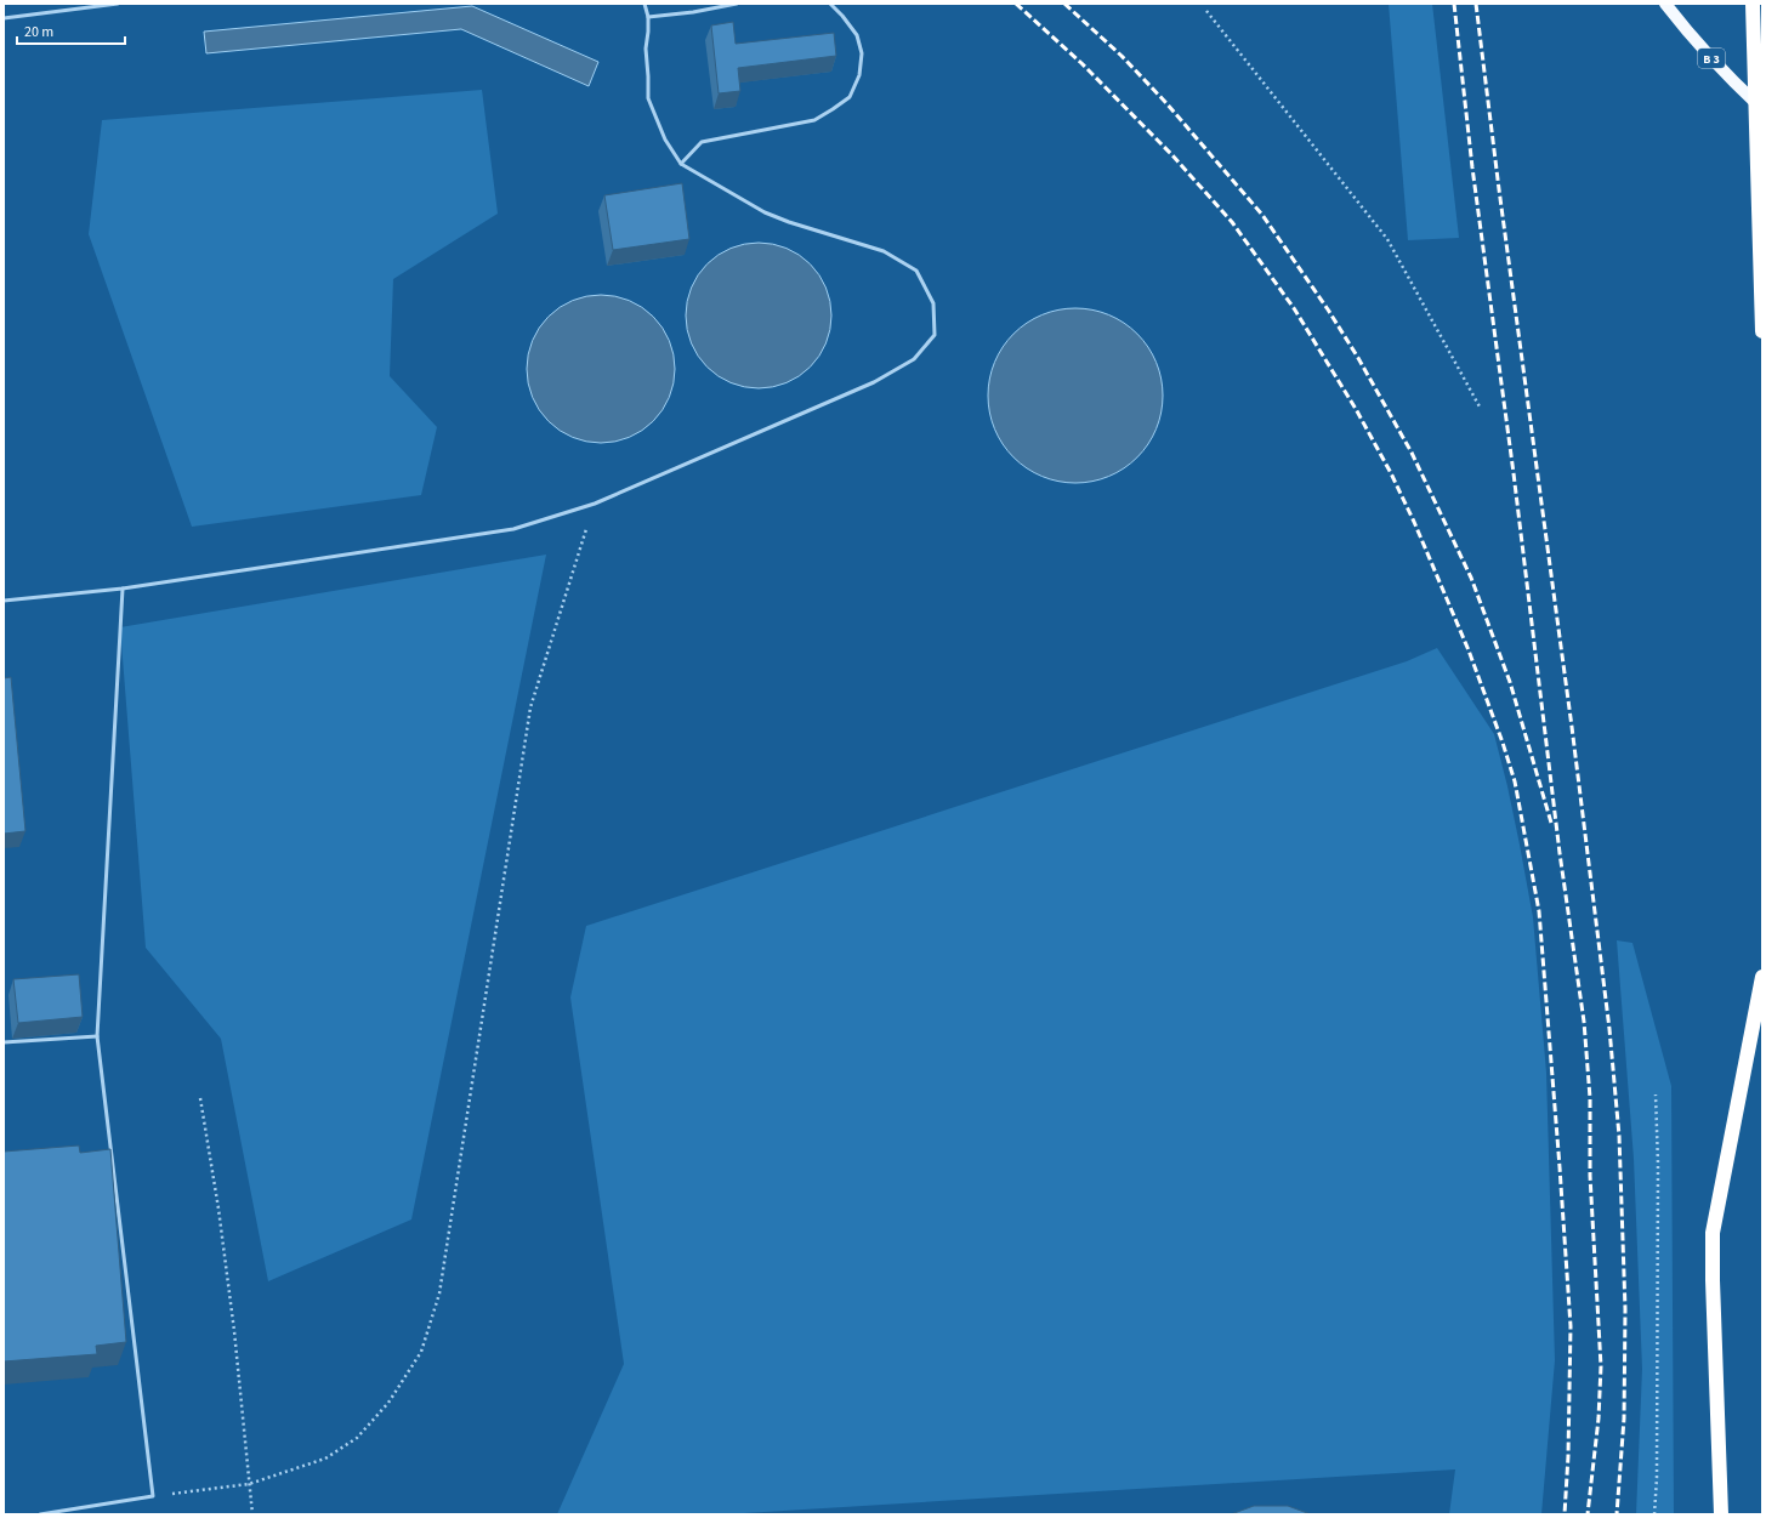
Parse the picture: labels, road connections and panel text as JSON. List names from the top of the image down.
{
  "streets": {
    "main road": ["B 3"]
  },
  "scale_bar": "20 m"
}
